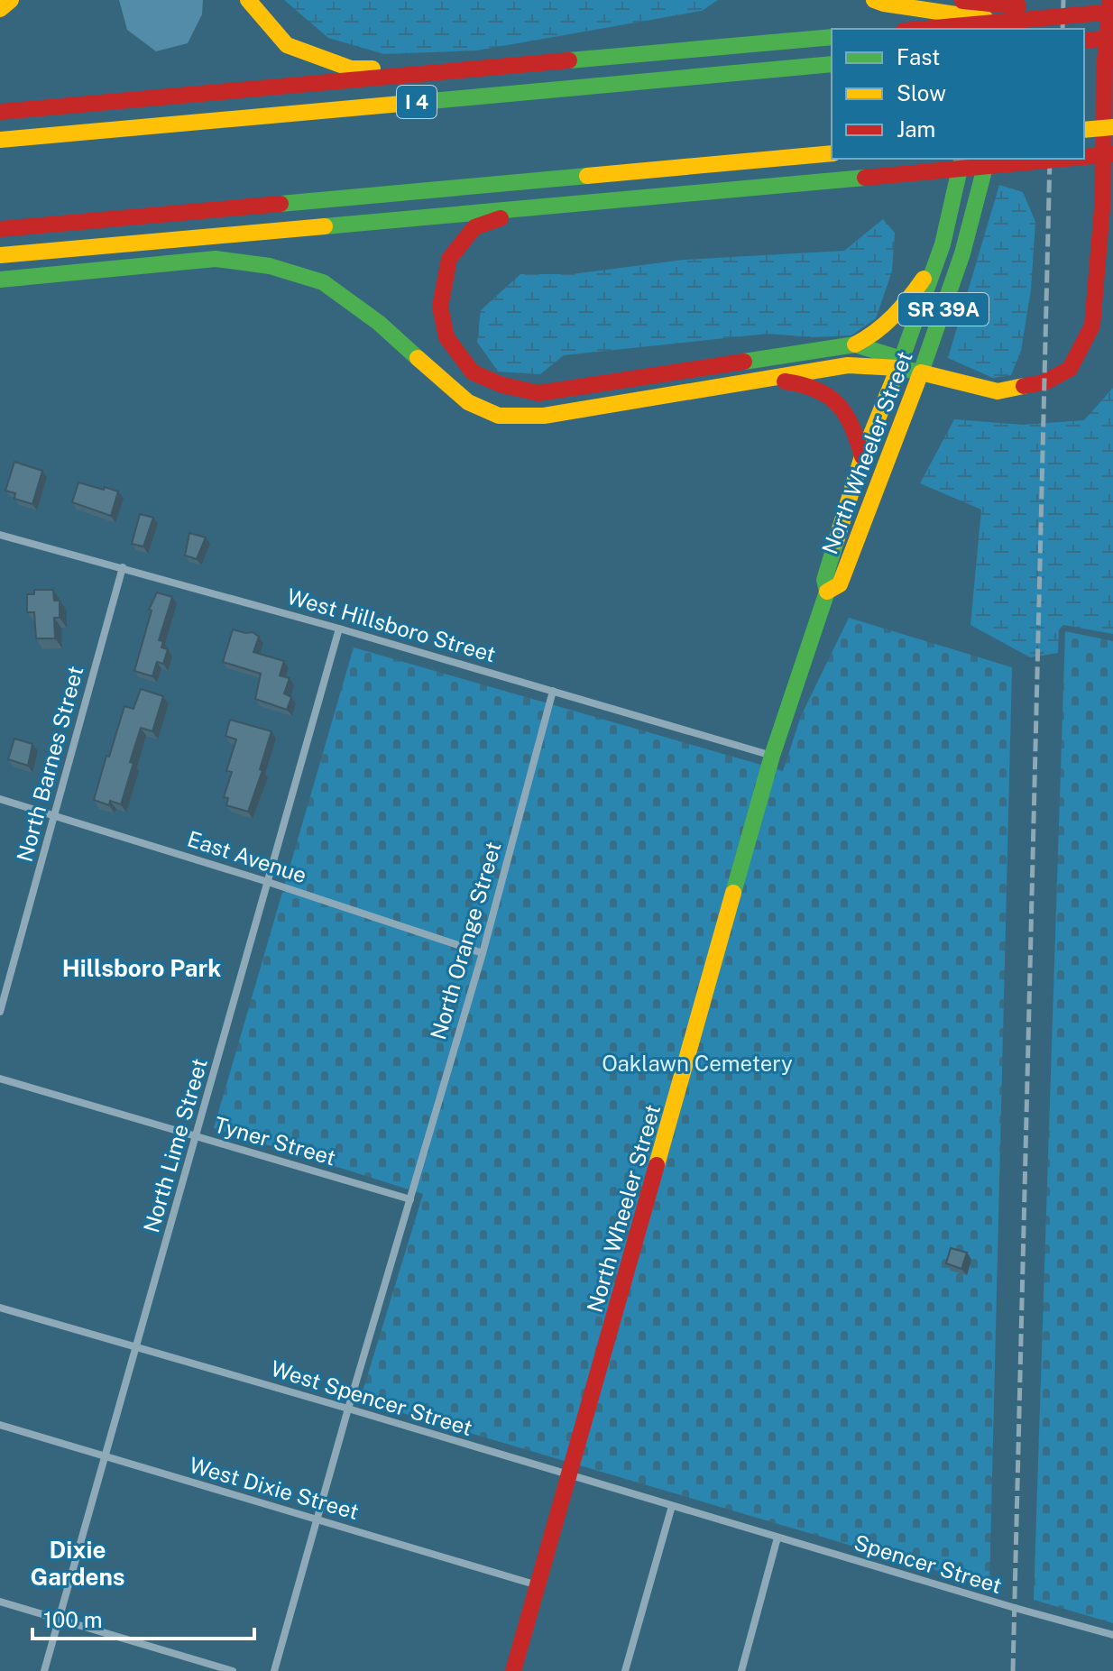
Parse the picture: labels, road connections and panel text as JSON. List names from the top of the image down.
{
  "streets": {
    "main road": ["I 4", "SR 39A", "North Wheeler Street"],
    "street": [
      "West Hillsboro Street",
      "North Barnes Street",
      "East Avenue",
      "North Orange Street",
      "Tyner Street",
      "North Lime Street",
      "West Spencer Street",
      "West Dixie Street",
      "Spencer Street"
    ]
  },
  "crossings": [
    ["North Wheeler Street", "West Hillsboro Street"],
    ["North Wheeler Street", "West Spencer Street"],
    ["North Wheeler Street", "West Dixie Street"],
    ["West Hillsboro Street", "North Barnes Street"],
    ["West Hillsboro Street", "North Orange Street"],
    ["West Hillsboro Street", "North Lime Street"],
    ["North Barnes Street", "East Avenue"],
    ["East Avenue", "North Orange Street"],
    ["East Avenue", "North Lime Street"],
    ["North Orange Street", "Tyner Street"],
    ["Tyner Street", "North Lime Street"],
    ["North Lime Street", "West Spencer Street"],
    ["North Lime Street", "West Dixie Street"],
    ["West Spencer Street", "Spencer Street"]
  ],
  "districts": ["Hillsboro Park", "Dixie Gardens"],
  "parks": ["Oaklawn Cemetery"],
  "legend": ["Fast", "Slow", "Jam"],
  "scale_bar": "100 m"
}
